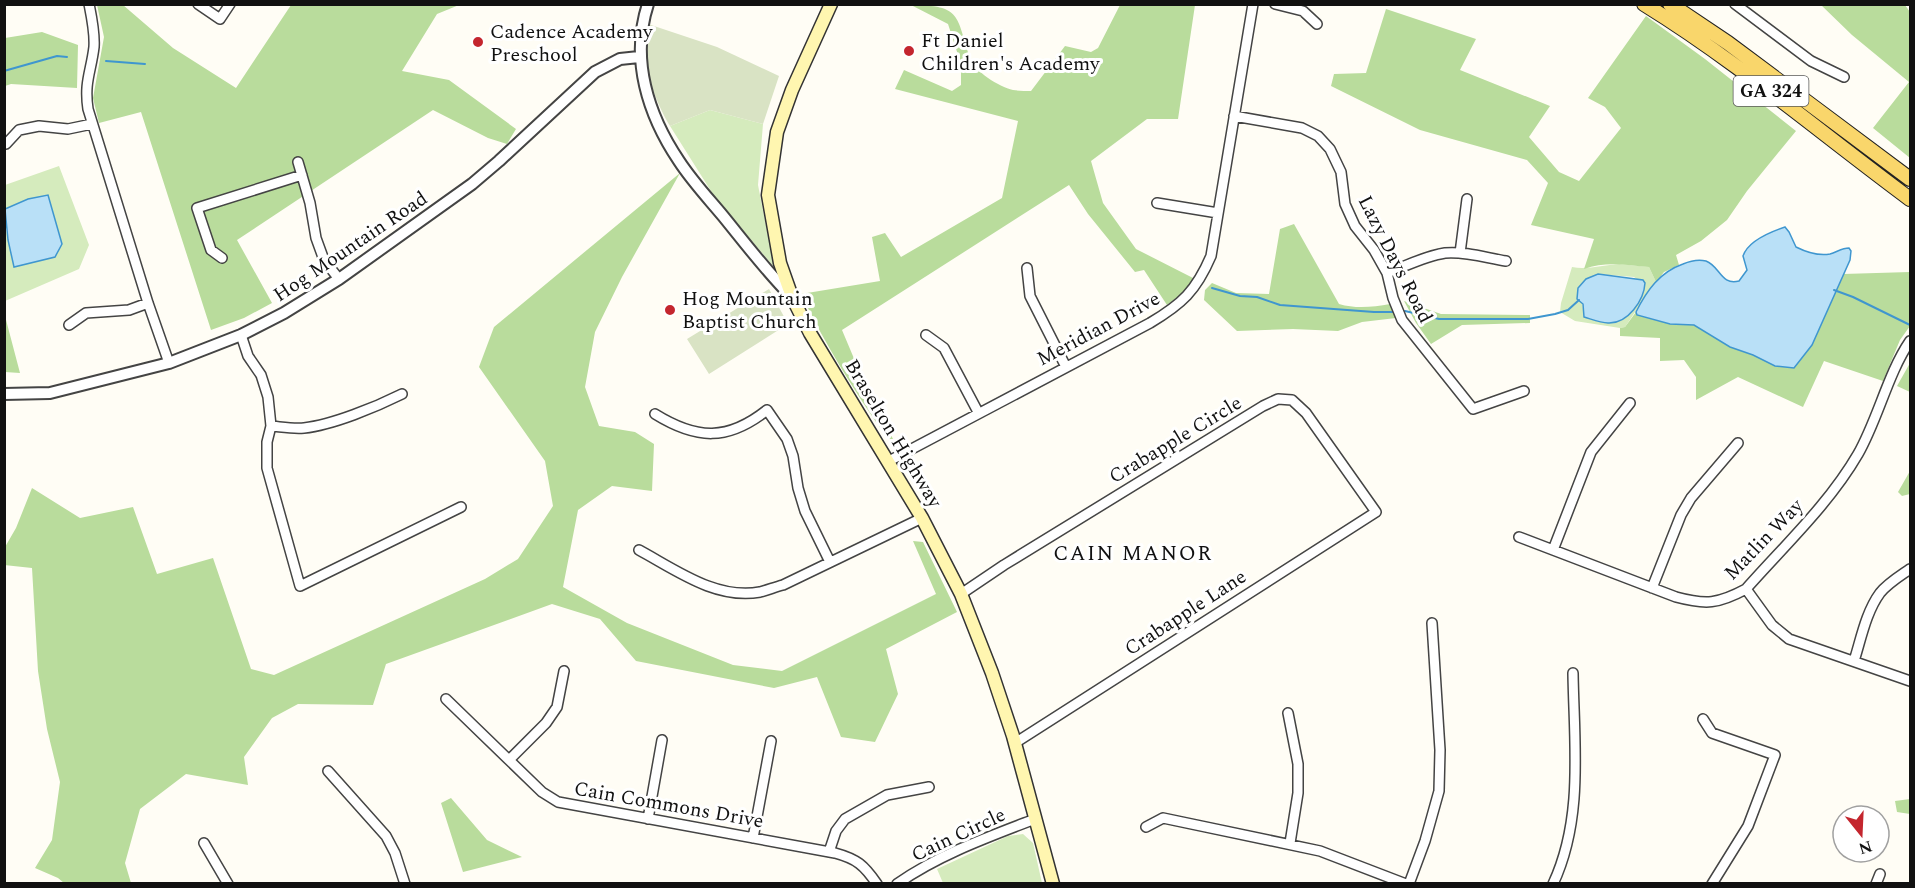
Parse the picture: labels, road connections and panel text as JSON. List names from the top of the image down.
{
  "streets": {
    "main road": ["GA 324", "Braselton Highway"],
    "street": [
      "Hog Mountain Road",
      "Lazy Days Road",
      "Meridian Drive",
      "Crabapple Circle",
      "Matlin Way",
      "Crabapple Lane",
      "Cain Commons Drive",
      "Cain Circle"
    ]
  },
  "crossings": [
    ["Meridian Drive", "Braselton Highway"],
    ["Braselton Highway", "Crabapple Circle"],
    ["Braselton Highway", "Crabapple Lane"],
    ["Braselton Highway", "Cain Circle"],
    ["Crabapple Circle", "Crabapple Lane"]
  ],
  "districts": ["CAIN MANOR"],
  "places": ["Cadence Academy Preschool", "Ft Daniel Children's Academy", "Hog Mountain Baptist Church"],
  "north": "bottom"
}
